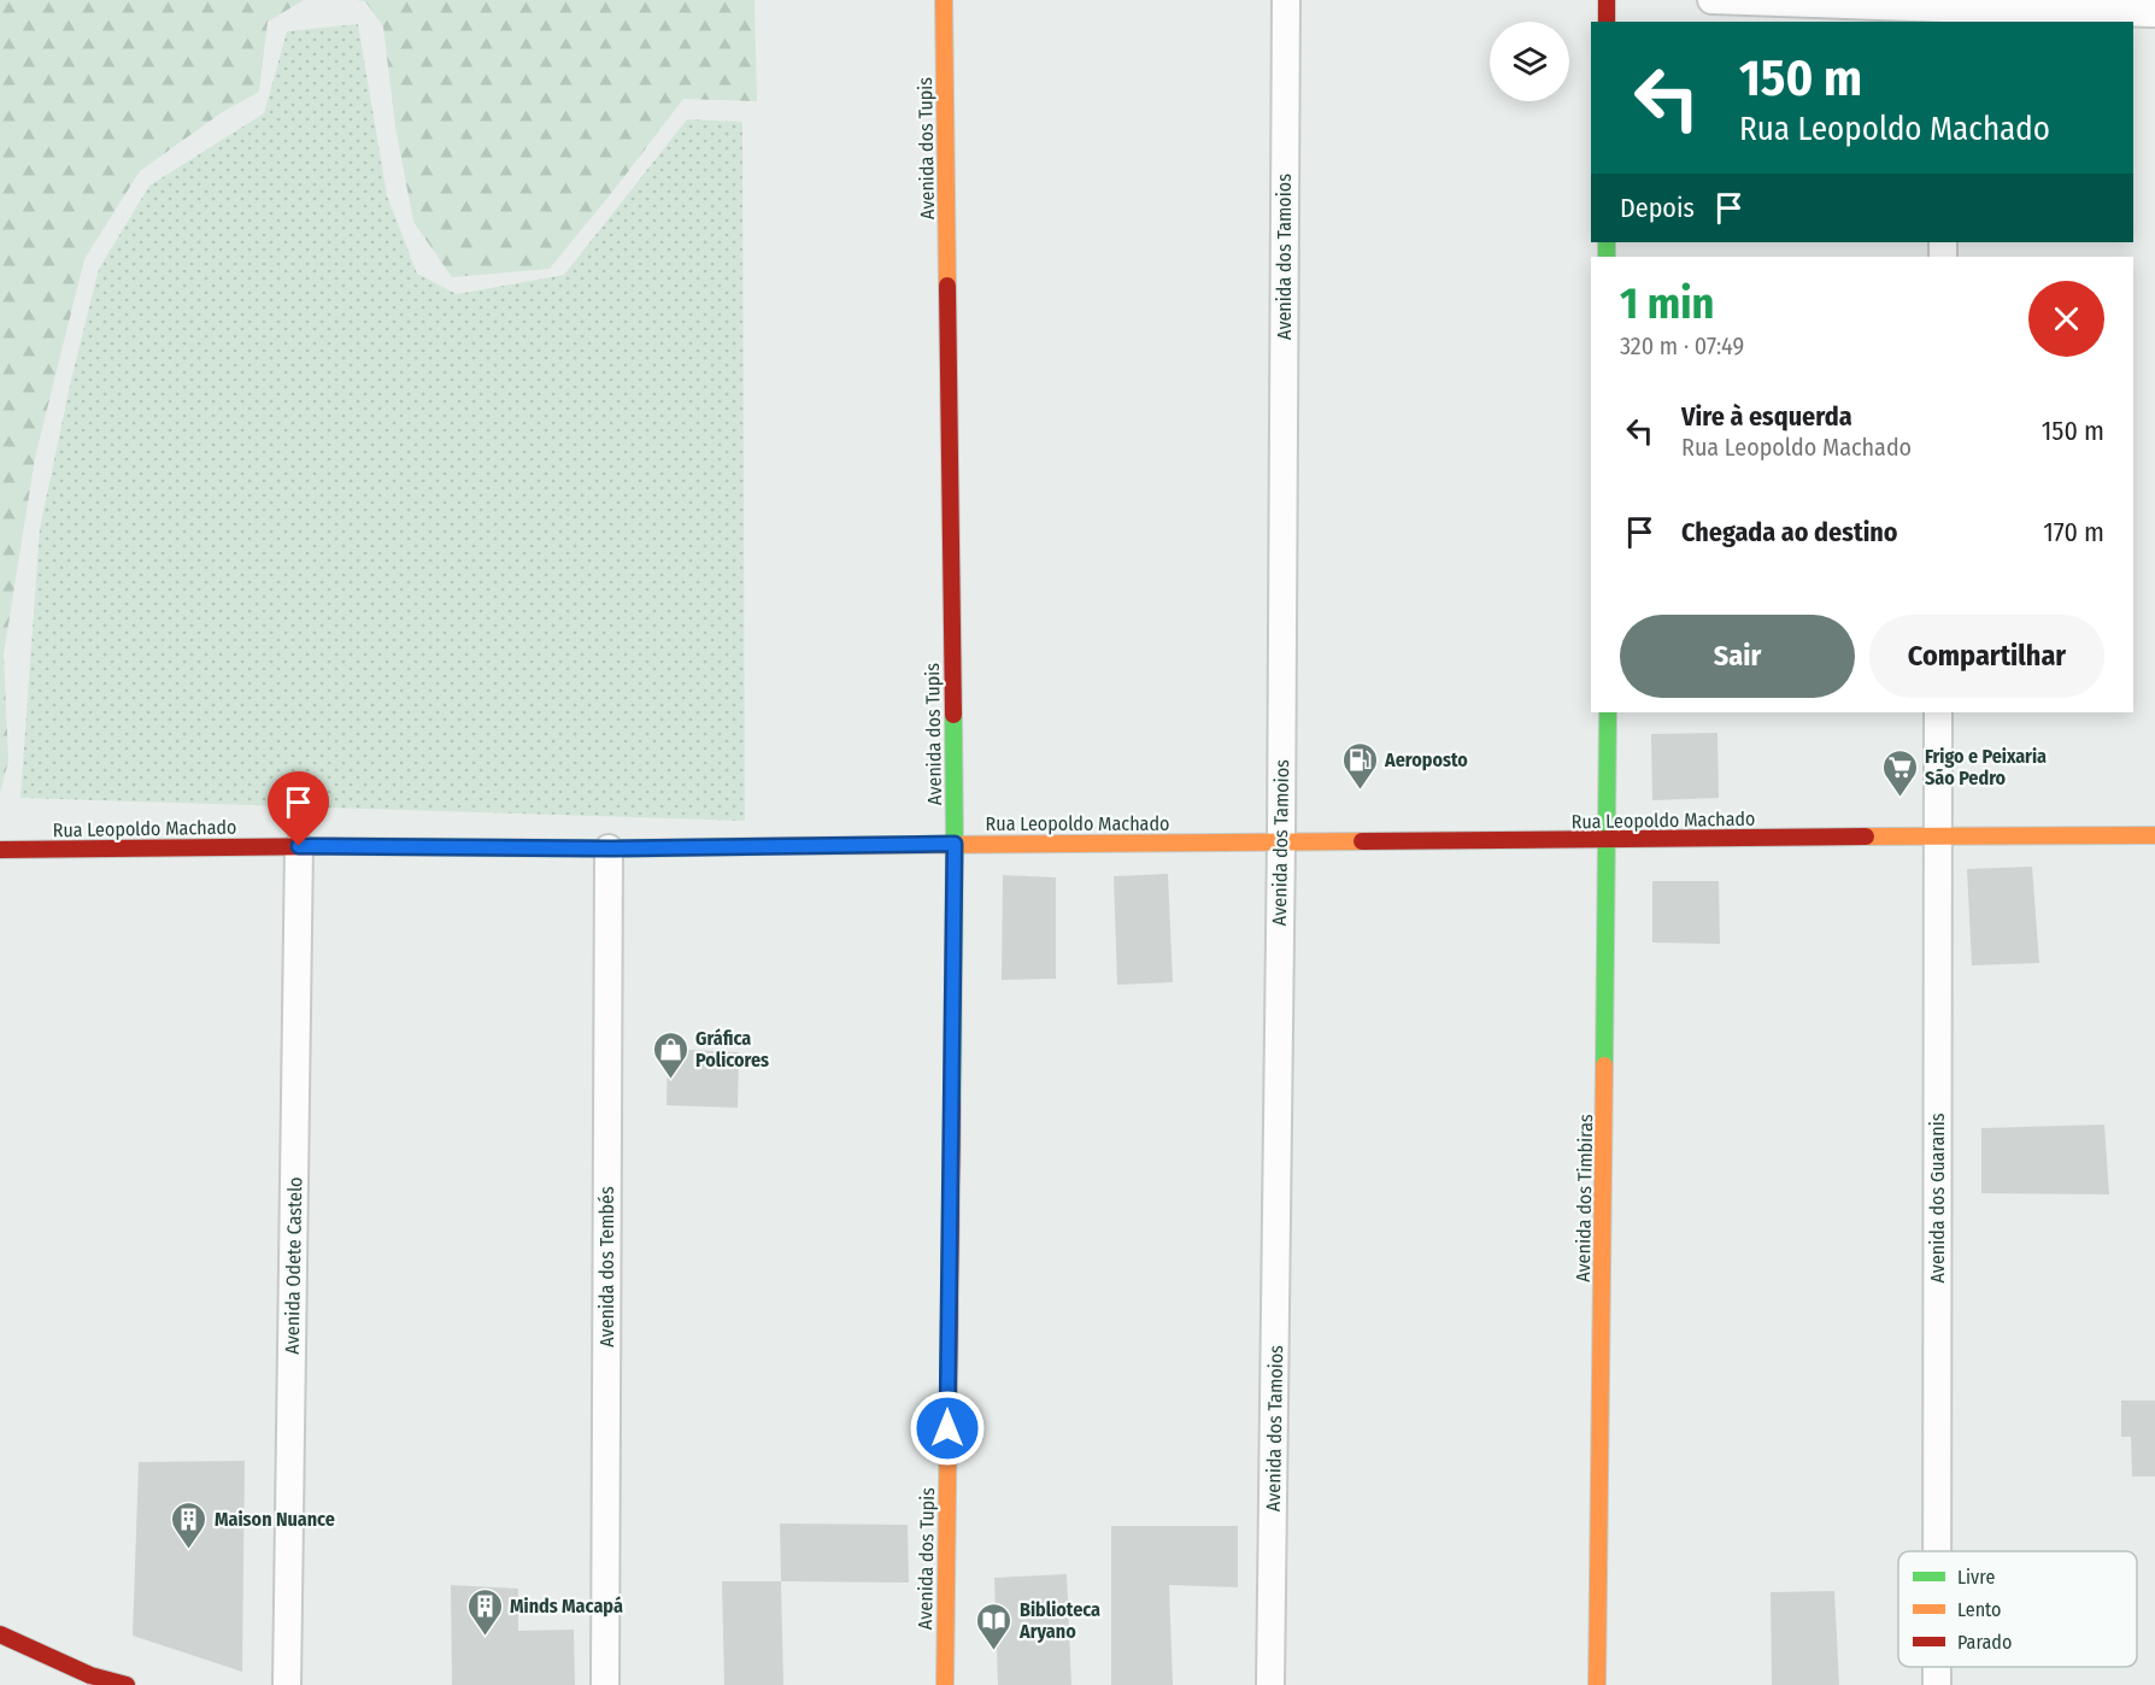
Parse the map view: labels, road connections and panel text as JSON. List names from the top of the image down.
{
  "streets": {
    "street": [
      "Avenida dos Tupis",
      "Avenida dos Tamoios",
      "Rua Leopoldo Machado",
      "Avenida dos Timbiras",
      "Avenida dos Guaranis",
      "Avenida Odete Castelo",
      "Avenida dos Tembés"
    ]
  },
  "crossings": [
    ["Avenida dos Tupis", "Rua Leopoldo Machado"],
    ["Avenida dos Tamoios", "Rua Leopoldo Machado"],
    ["Rua Leopoldo Machado", "Avenida dos Timbiras"],
    ["Rua Leopoldo Machado", "Avenida dos Guaranis"],
    ["Rua Leopoldo Machado", "Avenida Odete Castelo"],
    ["Rua Leopoldo Machado", "Avenida dos Tembés"]
  ],
  "places": {
    "fuel station": ["Aeroposto"],
    "supermarket": ["Frigo e Peixaria São Pedro"],
    "shop": ["Gráfica Policores"],
    "building": ["Maison Nuance", "Minds Macapá"],
    "library": ["Biblioteca Aryano"]
  },
  "legend": ["Livre", "Lento", "Parado"],
  "page": {
    "turn": ["150 m", "Rua Leopoldo Machado"],
    "then": "Depois",
    "heading": ["1 min", "320 m · 07:49"],
    "list": [
      {
        "name": "Vire à esquerda",
        "note": "Rua Leopoldo Machado",
        "value": "150 m"
      },
      {
        "name": "Chegada ao destino",
        "value": "170 m"
      }
    ],
    "buttons": ["Sair", "Compartilhar"]
  }
}
